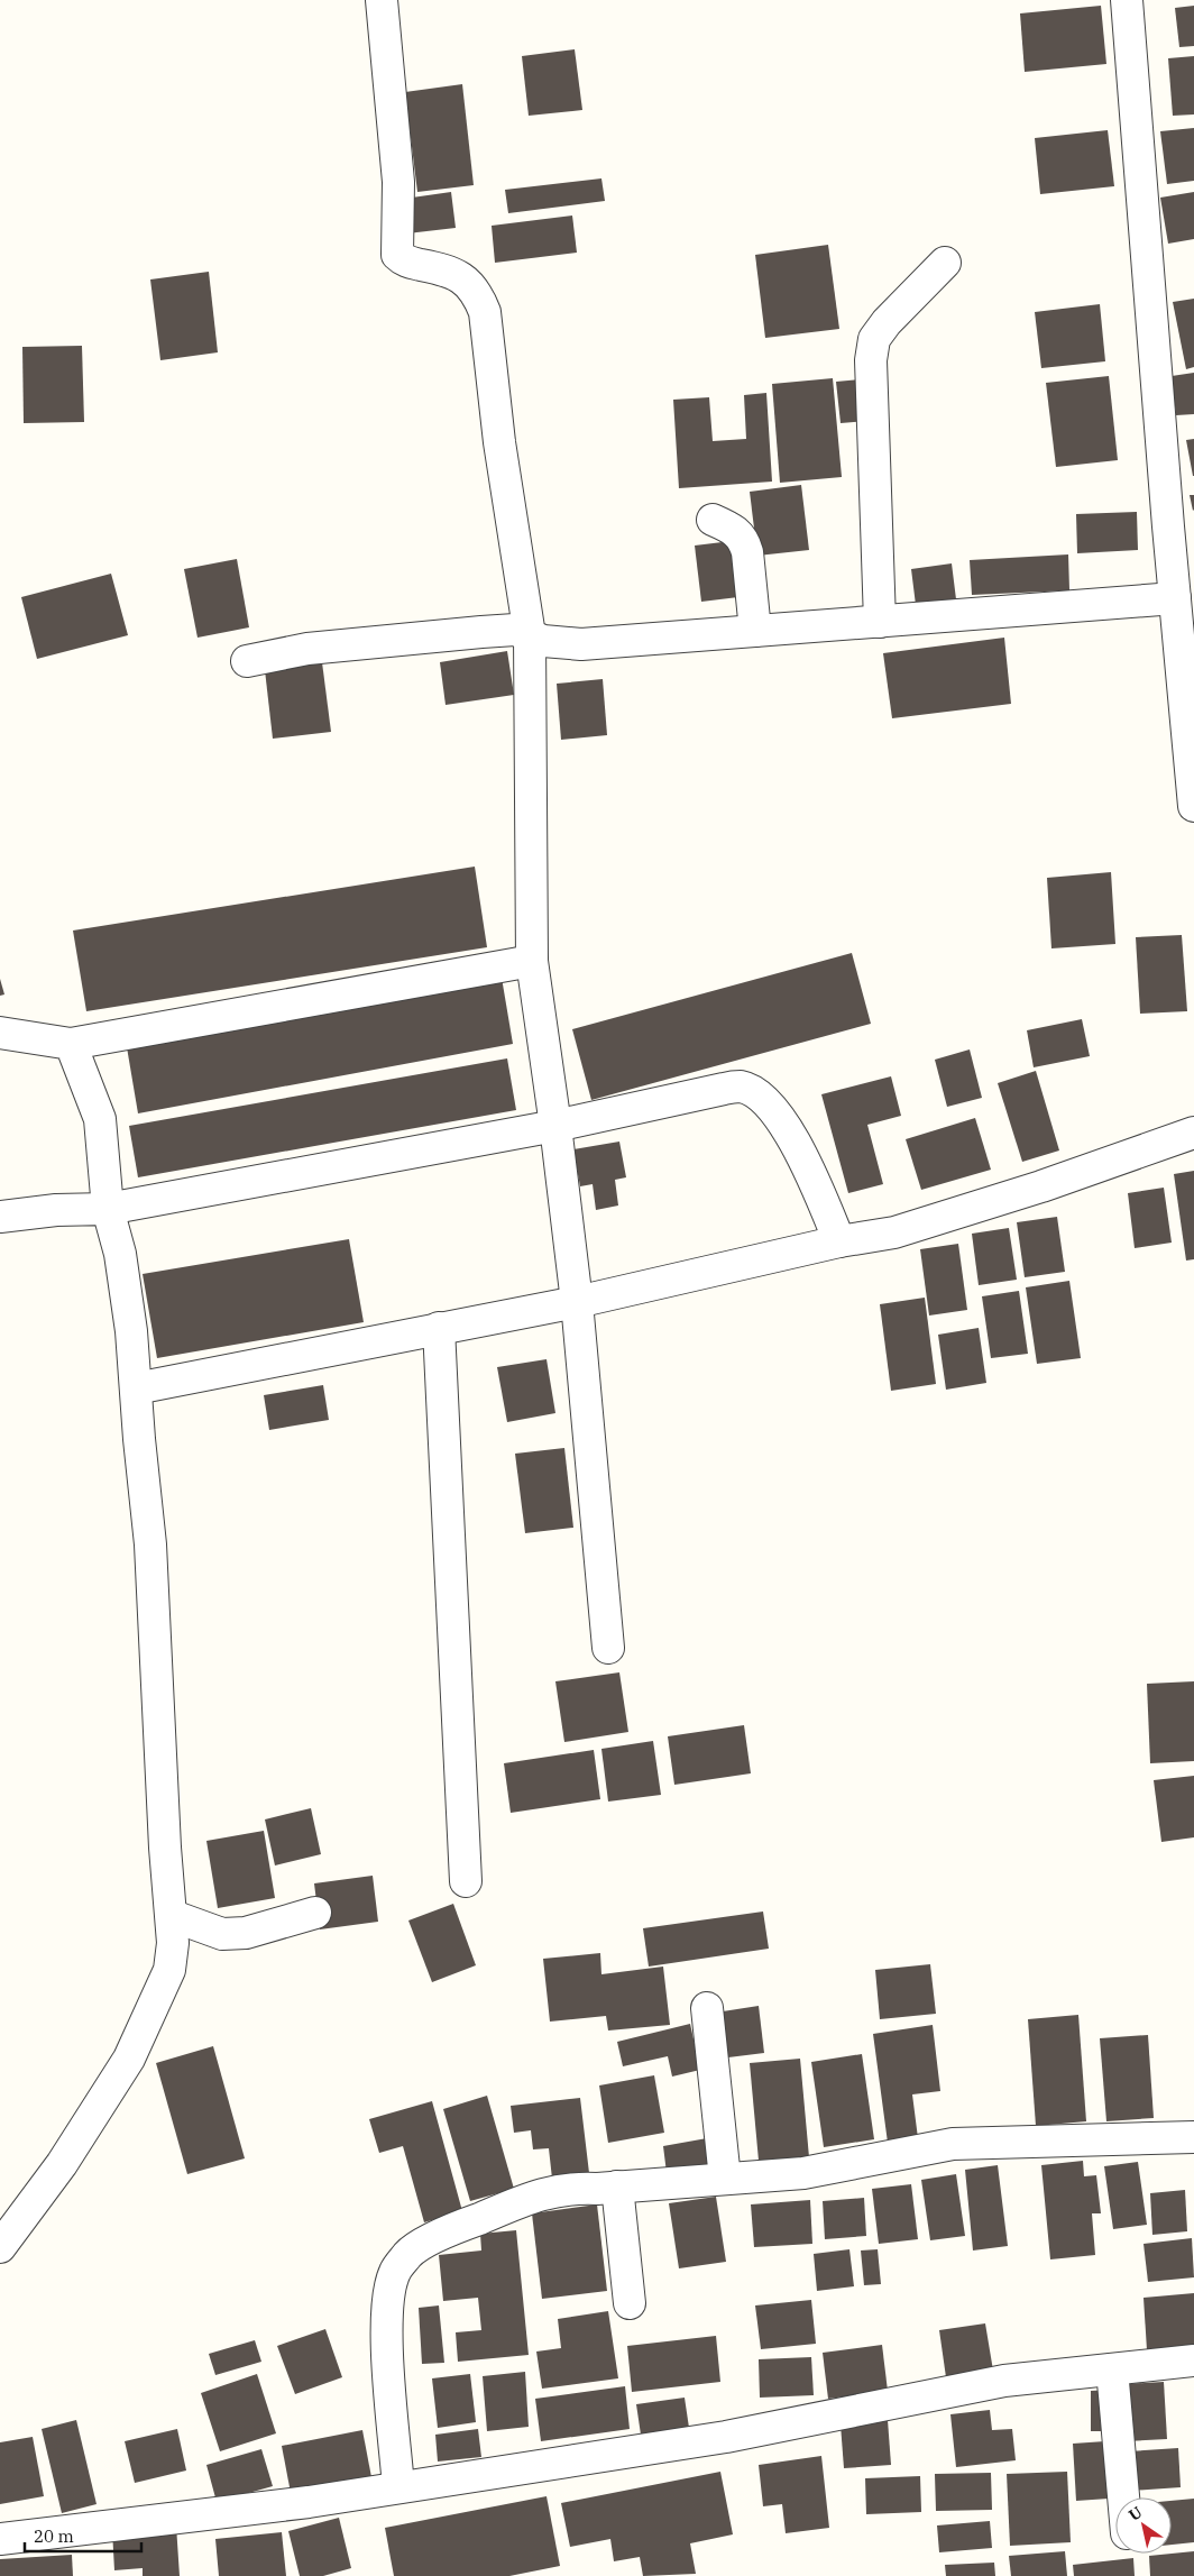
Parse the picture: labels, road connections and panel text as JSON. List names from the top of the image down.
{
  "scale_bar": "20 m",
  "north": "top left"
}
